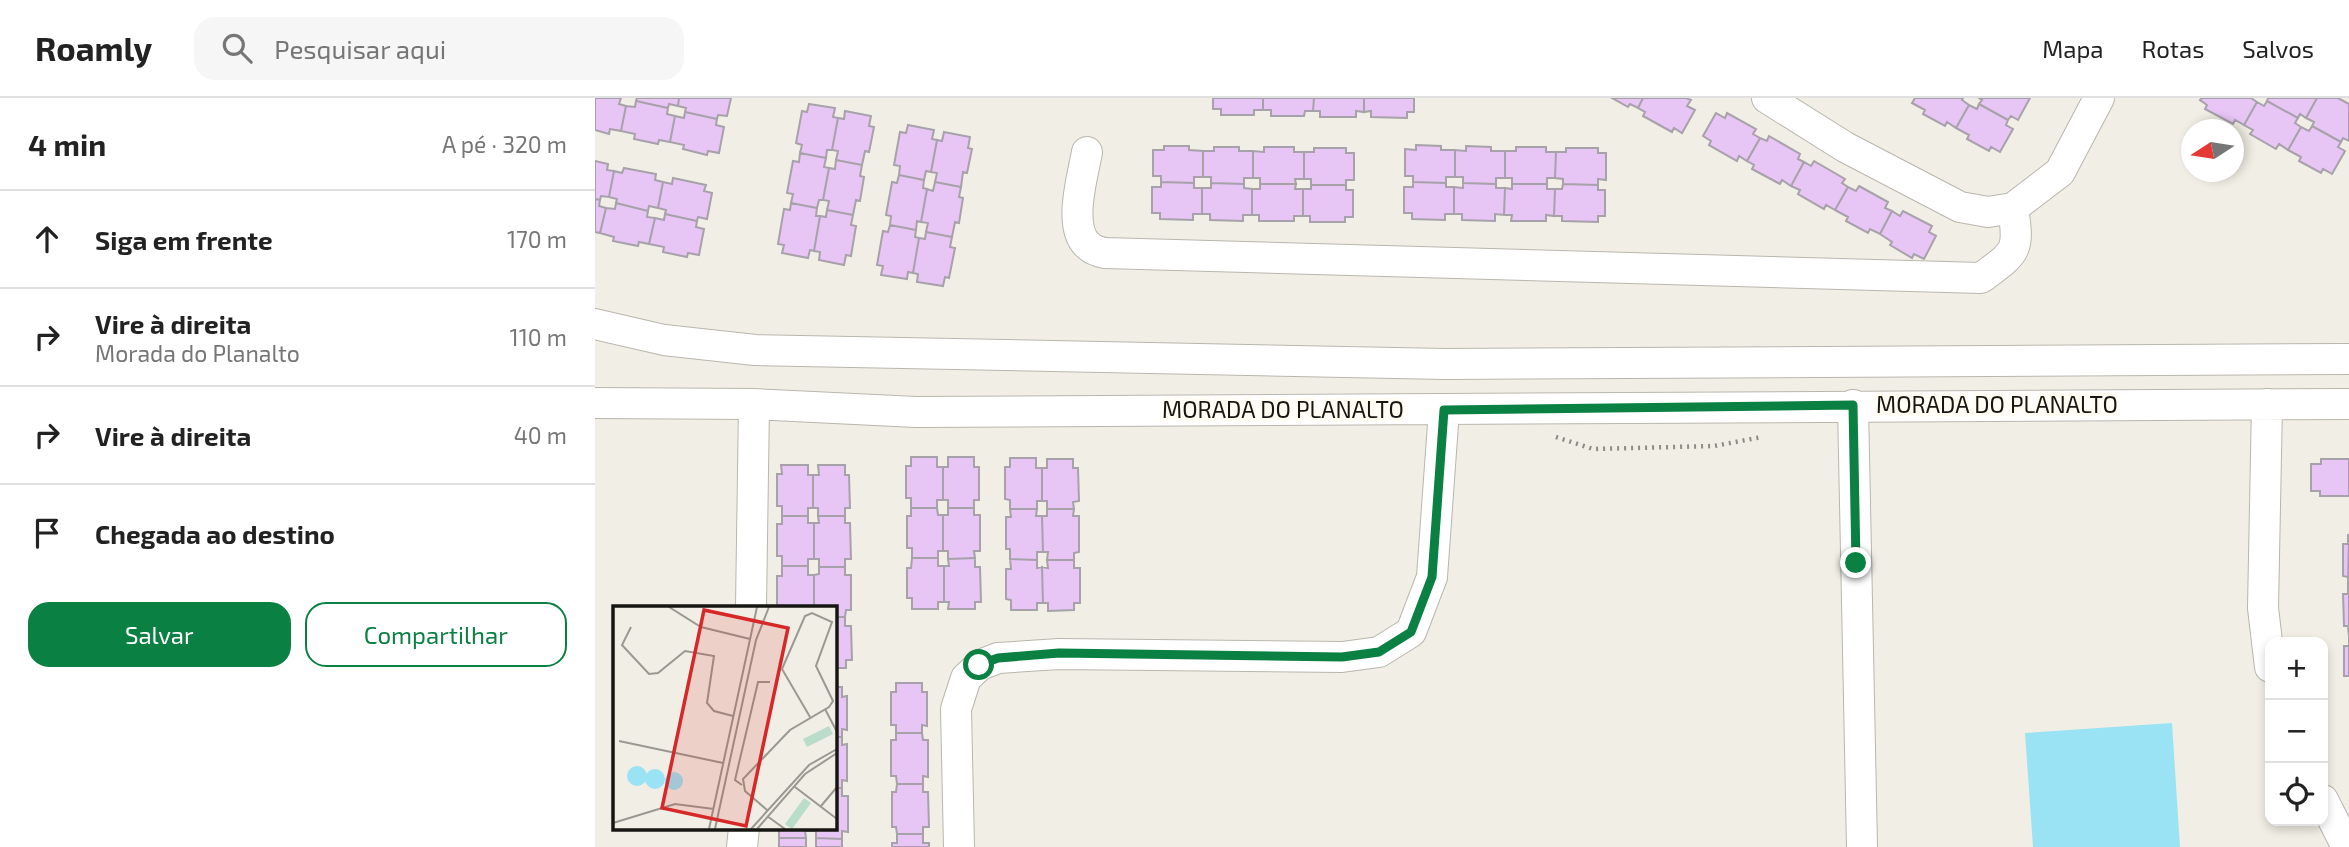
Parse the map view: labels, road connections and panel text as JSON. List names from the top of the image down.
{
  "streets": {
    "street": ["MORADA DO PLANALTO"]
  },
  "north": "left",
  "page": {
    "header": "Roamly",
    "search": "Pesquisar aqui",
    "nav": ["Mapa", "Rotas", "Salvos"],
    "heading": ["4 min", "A pé · 320 m"],
    "list": [
      ["Siga em frente", "170 m"],
      ["Vire à direita", "Morada do Planalto", "110 m"],
      ["Vire à direita", "40 m"],
      "Chegada ao destino"
    ],
    "buttons": ["Salvar", "Compartilhar"],
    "map_buttons": ["+", "−"]
  }
}
